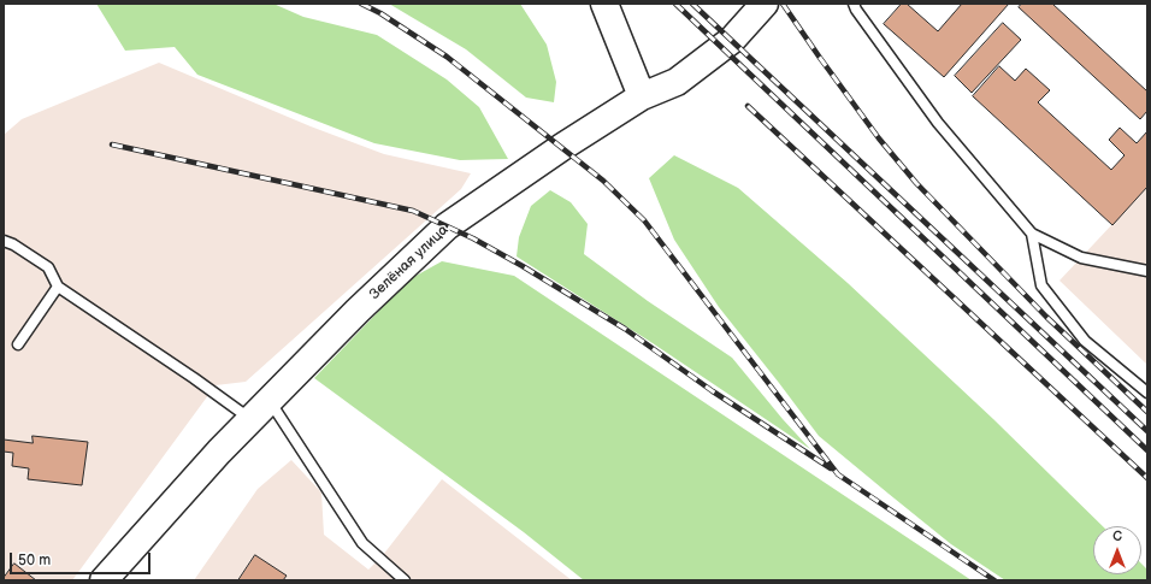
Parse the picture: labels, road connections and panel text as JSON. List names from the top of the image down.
{
  "streets": {
    "street": ["Зелёная улица"]
  },
  "scale_bar": "50 m",
  "north": "top"
}
